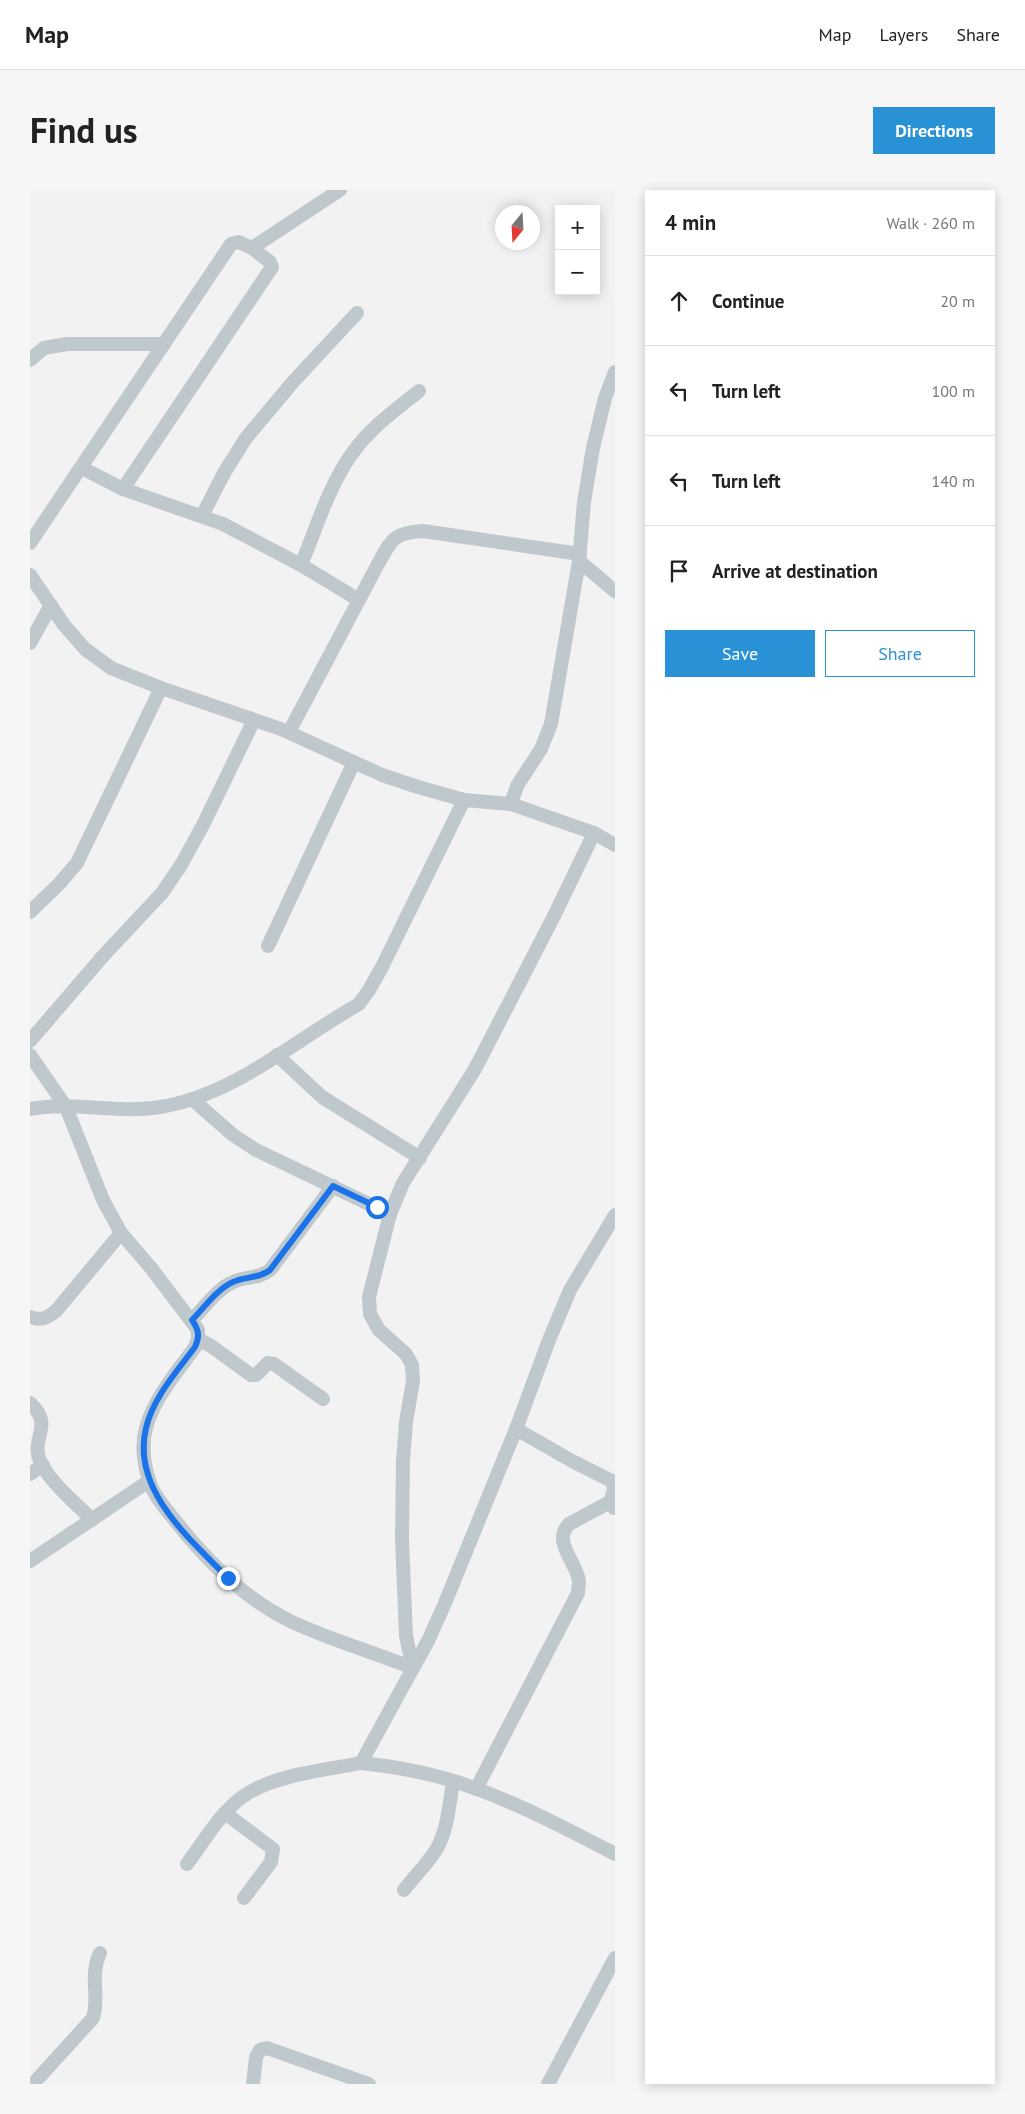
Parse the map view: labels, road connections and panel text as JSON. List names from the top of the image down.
{
  "north": "bottom",
  "page": {
    "header": "Map",
    "nav": ["Map", "Layers", "Share"],
    "title": "Find us",
    "buttons": [
      "Directions",
      ["Save", "Share"]
    ],
    "heading": ["4 min", "Walk · 260 m"],
    "map_buttons": ["+", "−"],
    "list": [
      ["Continue", "20 m"],
      ["Turn left", "100 m"],
      ["Turn left", "140 m"],
      "Arrive at destination"
    ]
  }
}
